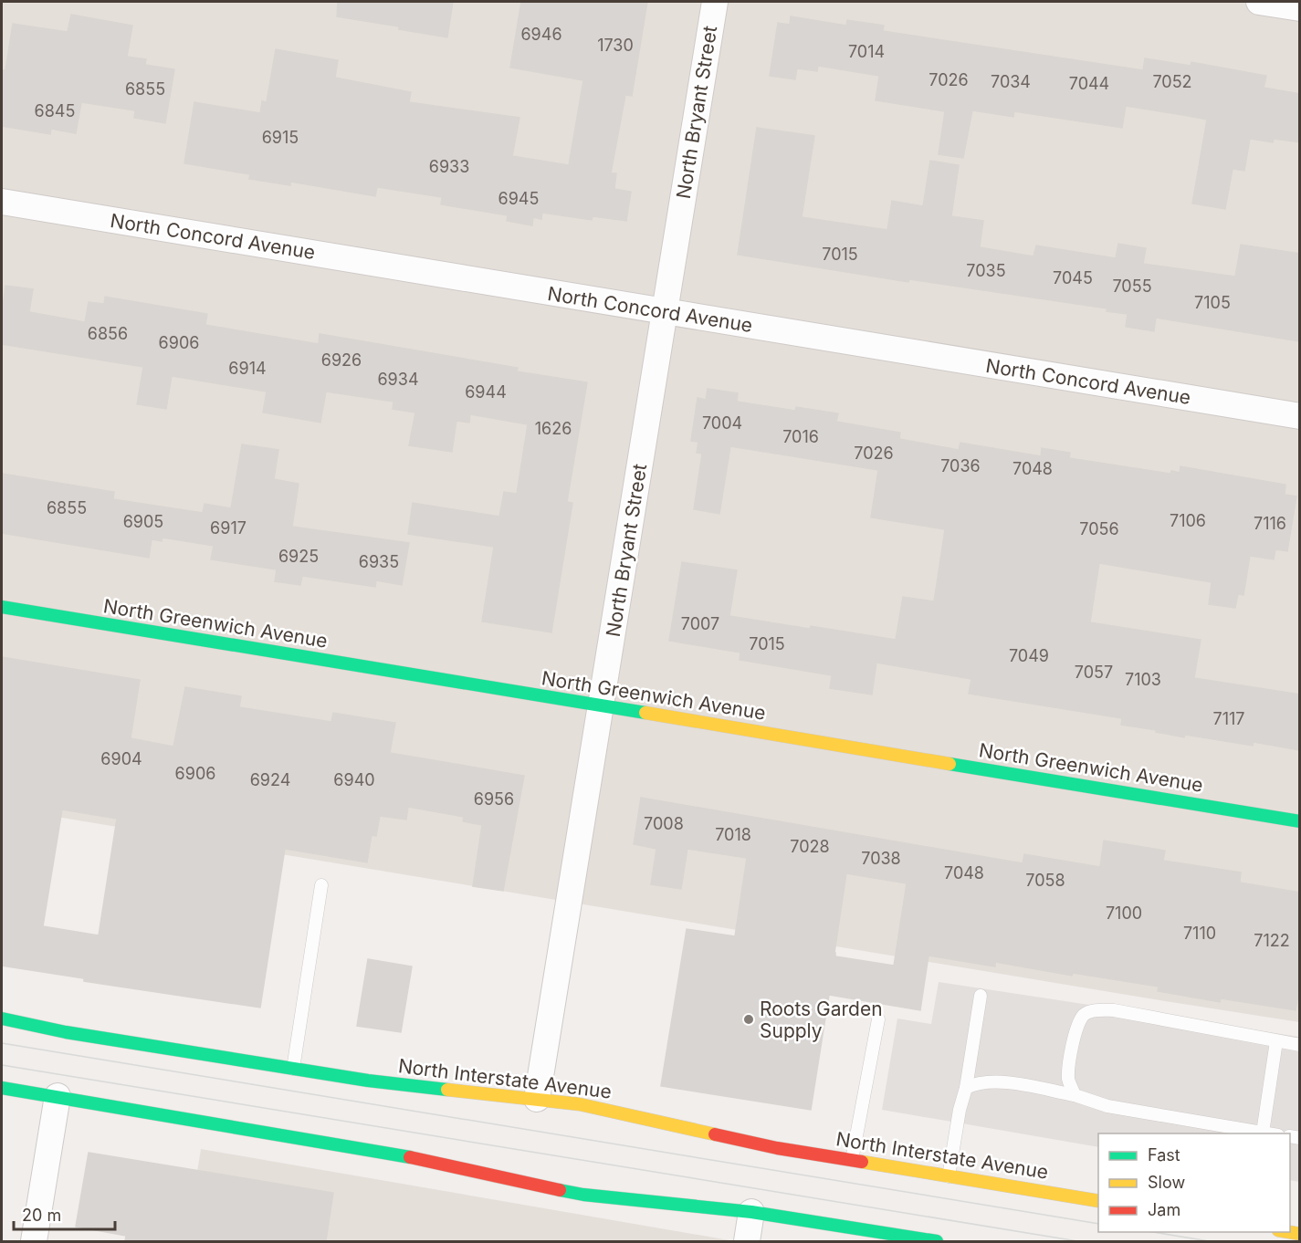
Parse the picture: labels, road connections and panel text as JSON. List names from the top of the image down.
{
  "streets": {
    "street": [
      "North Bryant Street",
      "North Concord Avenue",
      "North Greenwich Avenue",
      "North Interstate Avenue"
    ]
  },
  "crossings": [
    ["North Bryant Street", "North Concord Avenue"],
    ["North Bryant Street", "North Greenwich Avenue"],
    ["North Bryant Street", "North Interstate Avenue"]
  ],
  "places": ["Roots Garden Supply"],
  "house_numbers": [
    "6946",
    "1730",
    "7014",
    "7026",
    "7034",
    "7052",
    "7044",
    "6855",
    "6845",
    "6915",
    "6933",
    "6945",
    "7015",
    "7035",
    "7045",
    "7055",
    "7105",
    "6856",
    "6906",
    "6926",
    "6914",
    "6934",
    "6944",
    "7004",
    "1626",
    "7016",
    "7026",
    "7036",
    "7048",
    "6855",
    "7106",
    "6905",
    "7116",
    "6917",
    "7056",
    "6925",
    "6935",
    "7007",
    "7015",
    "7049",
    "7057",
    "7103",
    "7117",
    "6904",
    "6906",
    "6924",
    "6940",
    "6956",
    "7008",
    "7018",
    "7028",
    "7038",
    "7048",
    "7058",
    "7100",
    "7110",
    "7122"
  ],
  "legend": ["Fast", "Slow", "Jam"],
  "scale_bar": "20 m"
}
